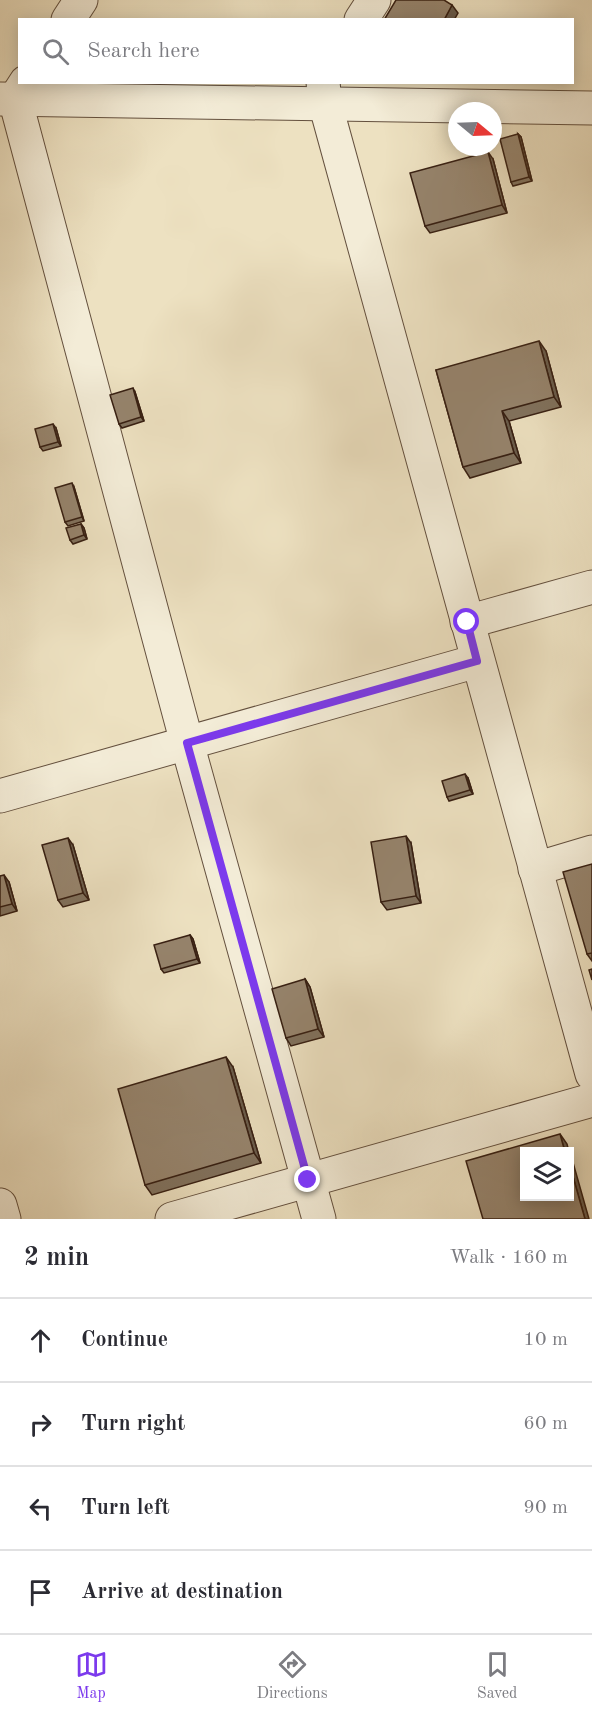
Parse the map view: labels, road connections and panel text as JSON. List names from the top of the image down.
{
  "north": "right",
  "page": {
    "search": "Search here",
    "heading": ["2 min", "Walk · 160 m"],
    "list": [
      ["Continue", "10 m"],
      ["Turn right", "60 m"],
      ["Turn left", "90 m"],
      "Arrive at destination"
    ],
    "nav": ["Map", "Directions", "Saved"]
  }
}
